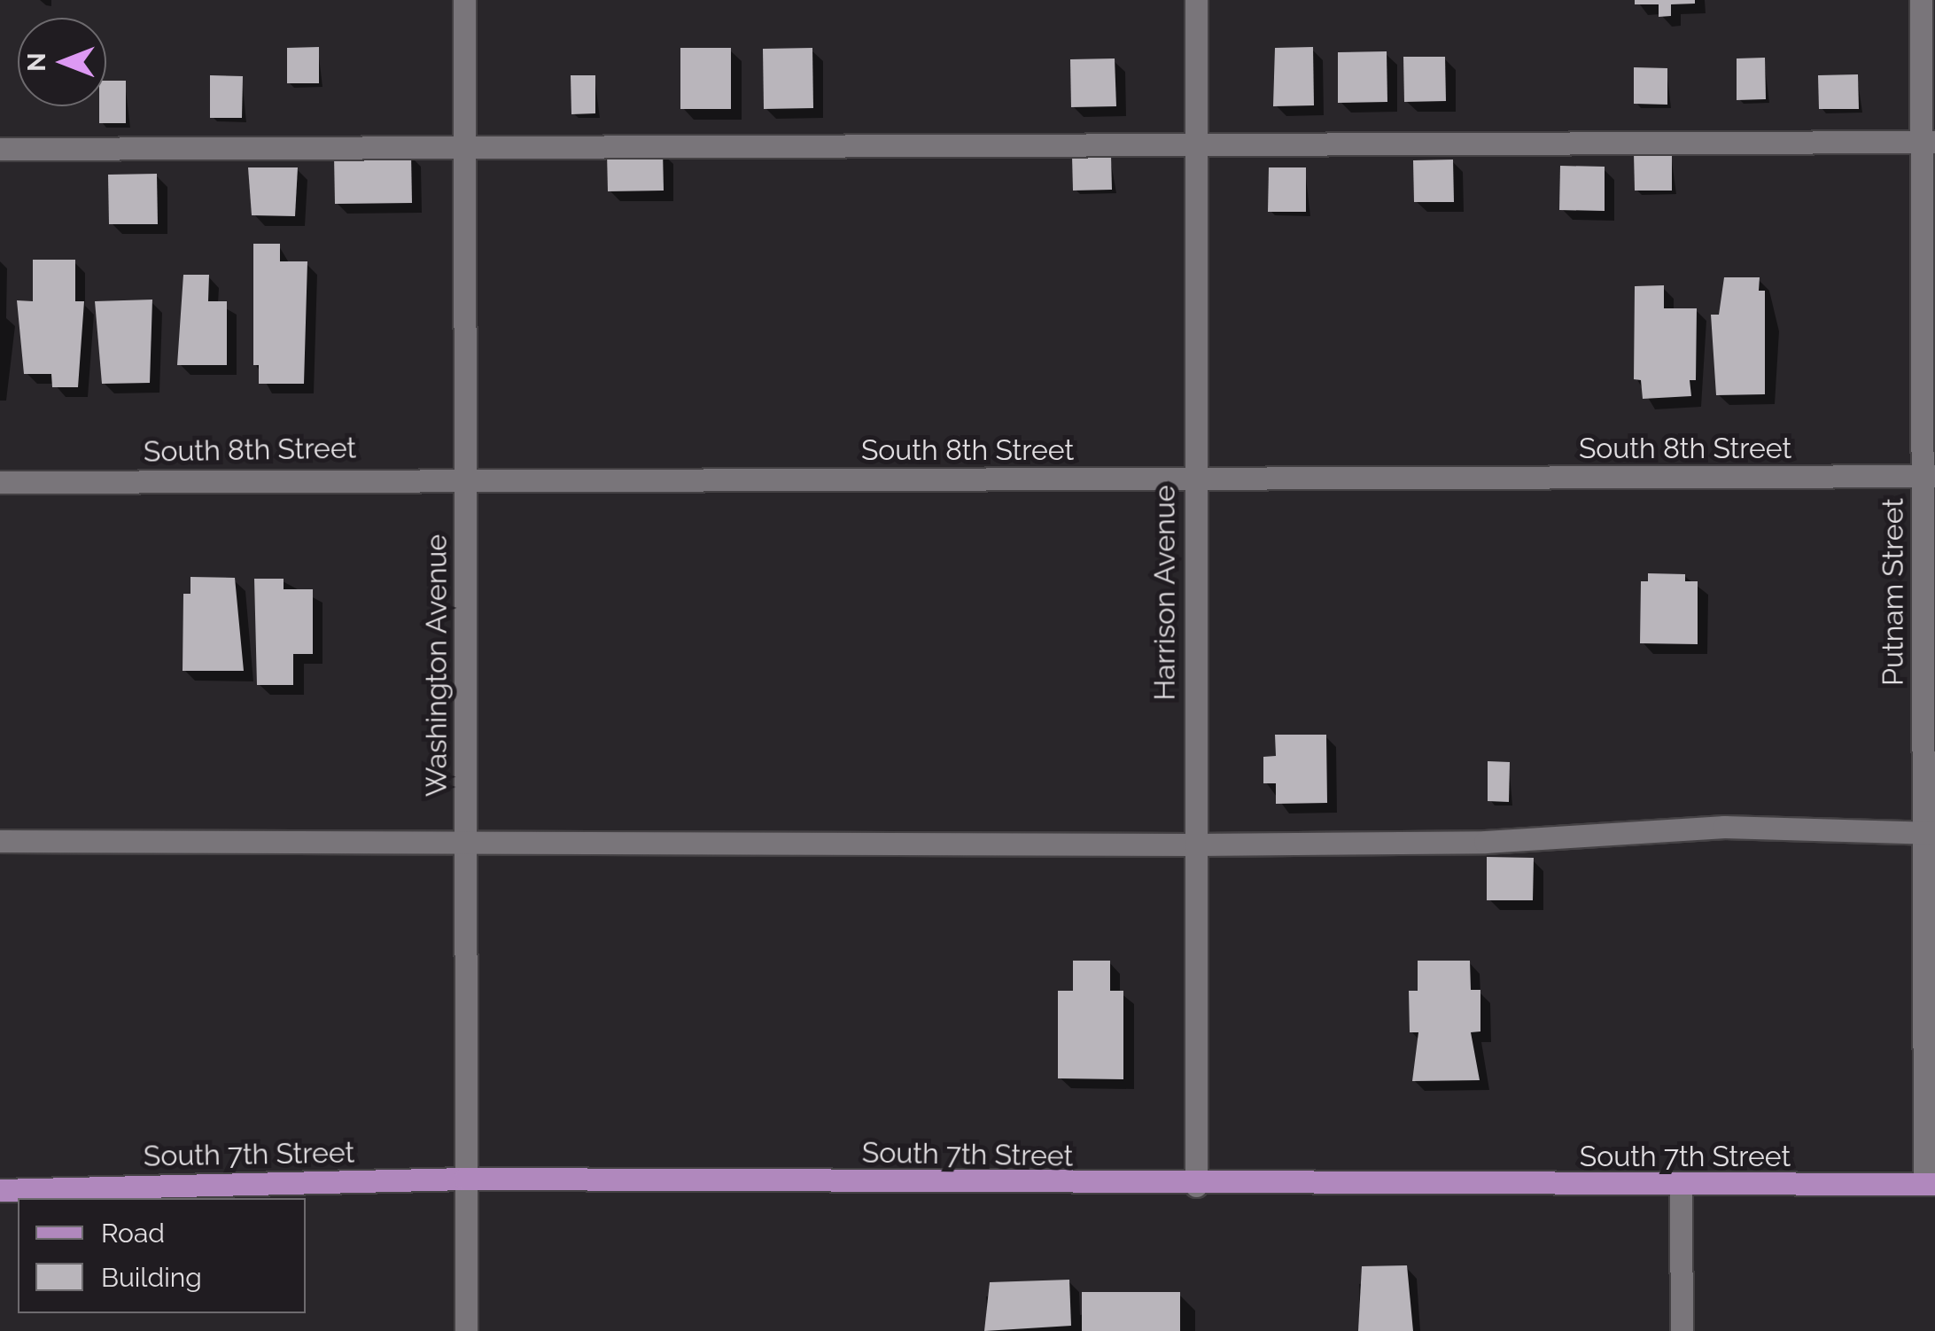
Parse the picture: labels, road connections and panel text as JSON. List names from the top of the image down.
{
  "streets": {
    "main road": ["South 7th Street"],
    "street": [
      "South 8th Street",
      "Putnam Street",
      "Harrison Avenue",
      "Washington Avenue"
    ]
  },
  "crossings": [
    ["South 8th Street", "Putnam Street"],
    ["South 8th Street", "Harrison Avenue"],
    ["South 8th Street", "Washington Avenue"],
    ["Putnam Street", "South 7th Street"],
    ["Harrison Avenue", "South 7th Street"],
    ["Washington Avenue", "South 7th Street"]
  ],
  "legend": ["Road", "Building"],
  "north": "left"
}
